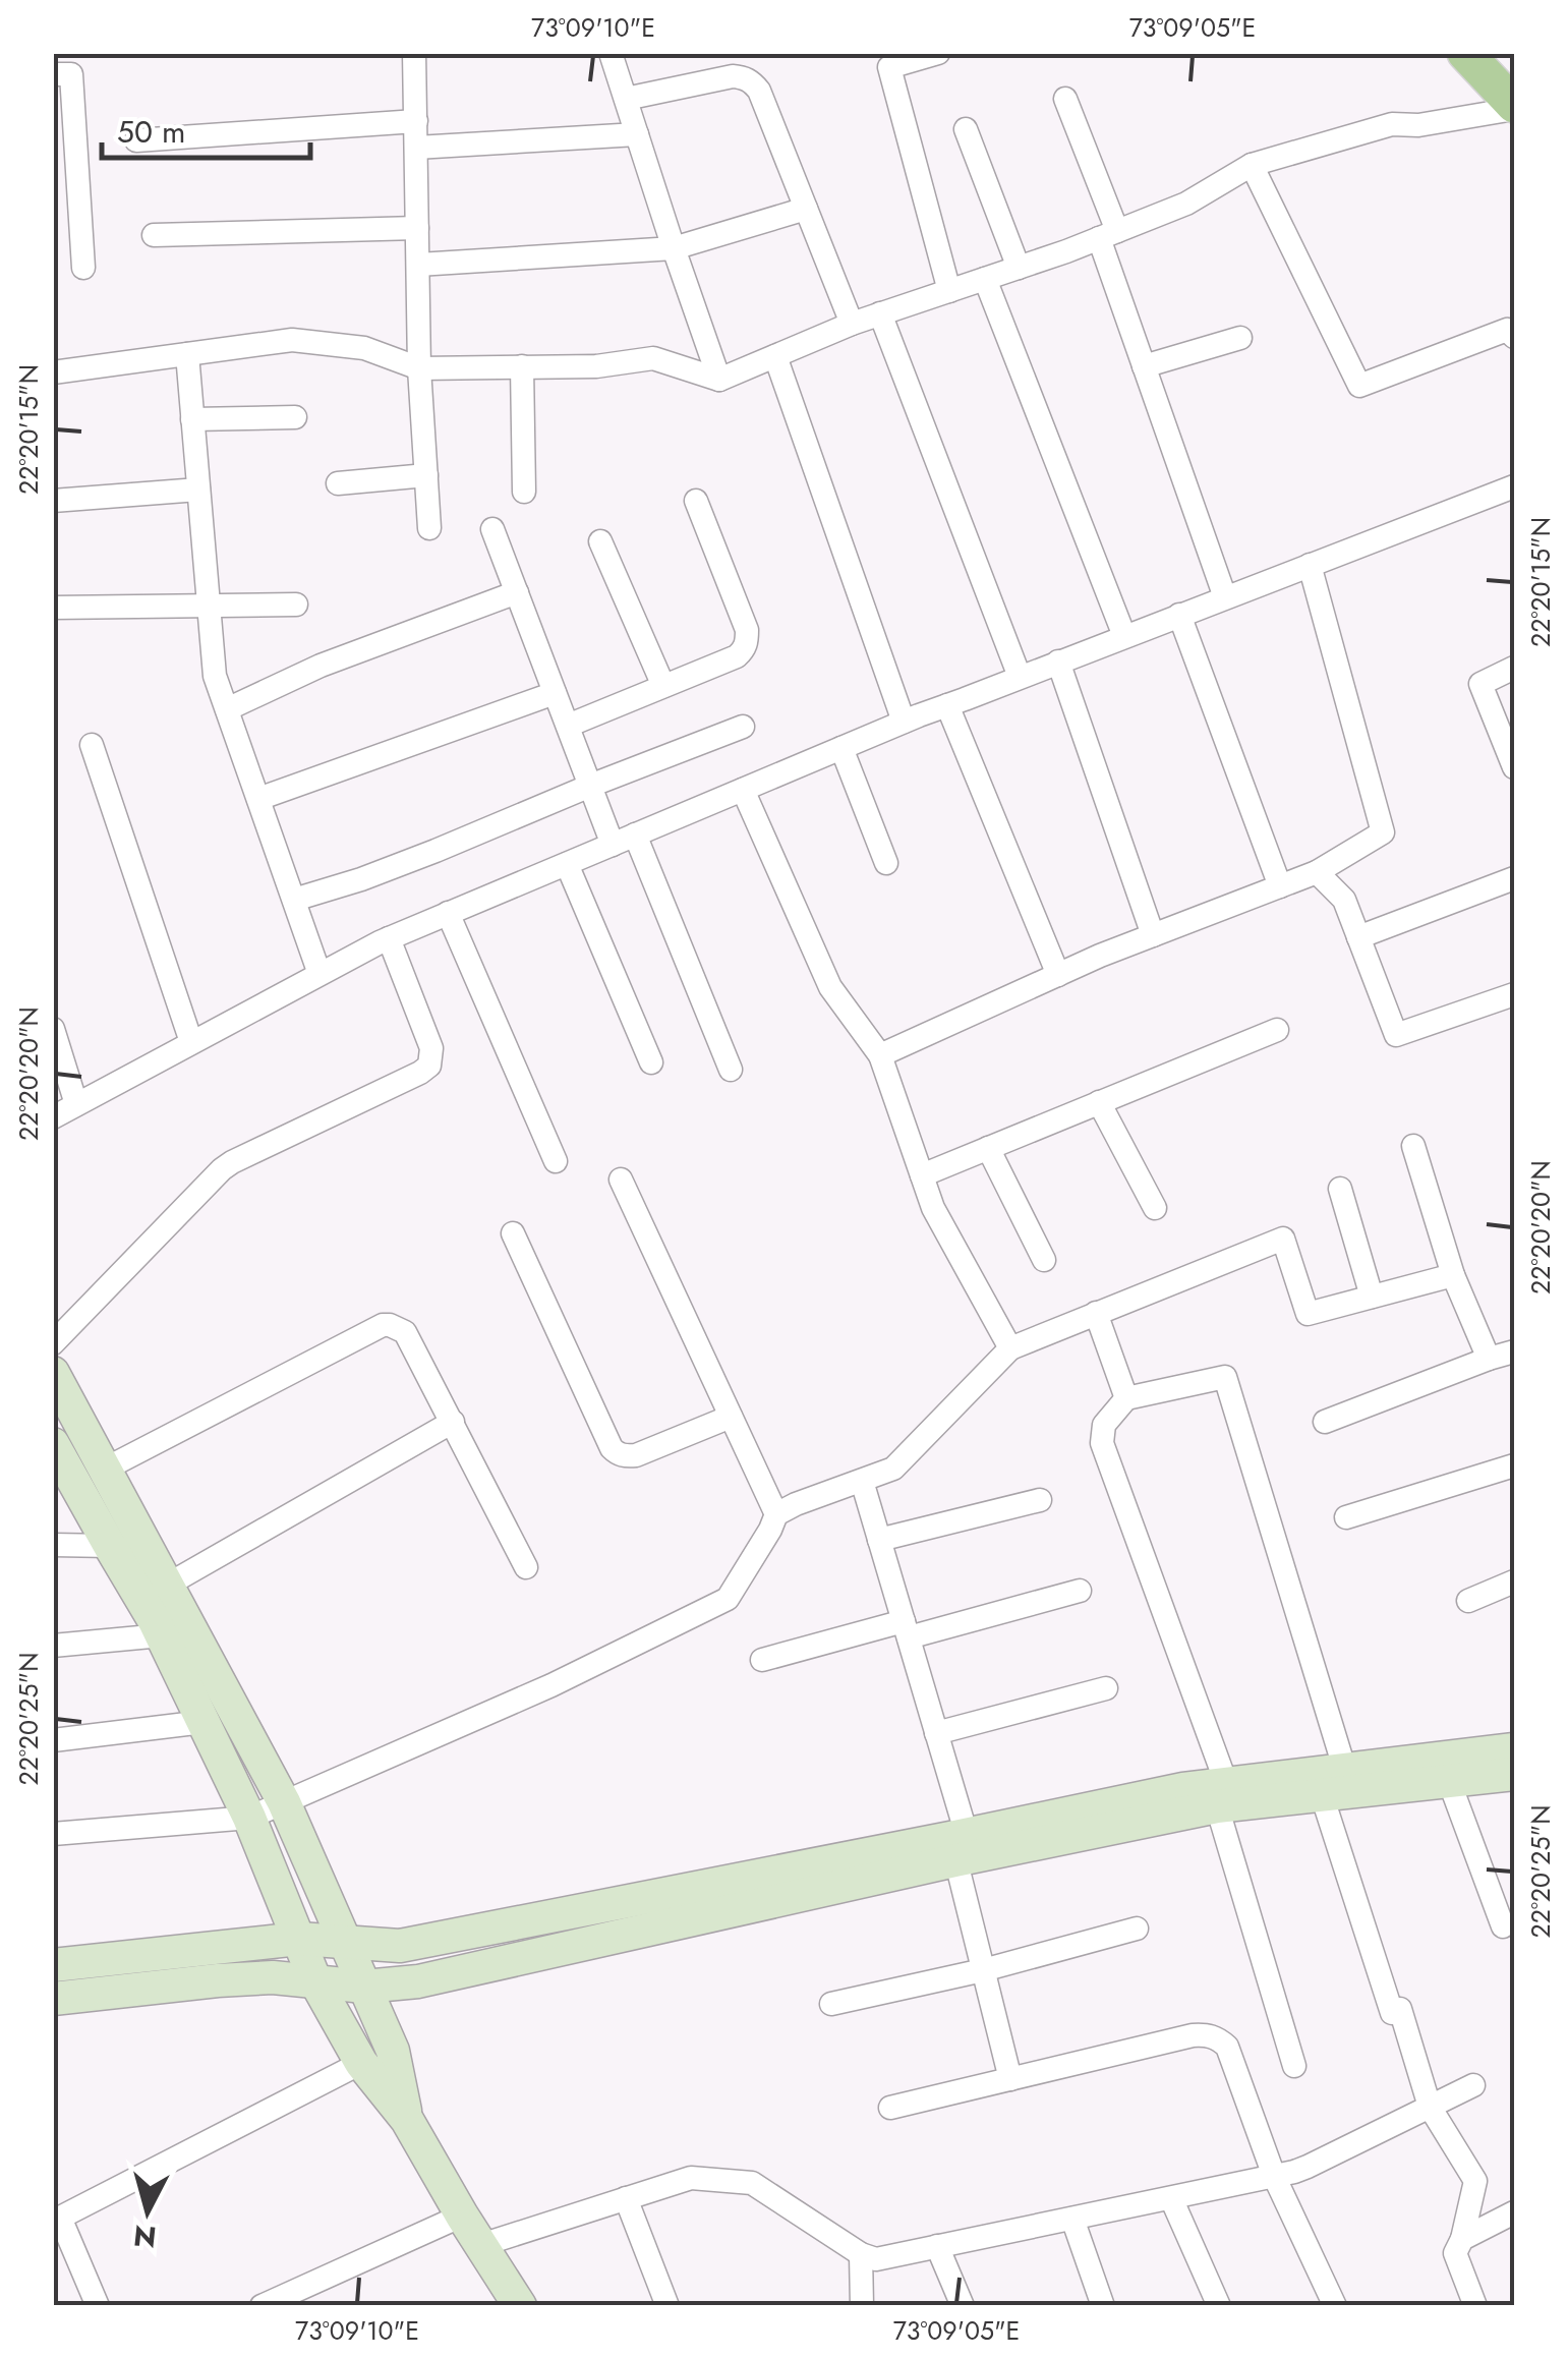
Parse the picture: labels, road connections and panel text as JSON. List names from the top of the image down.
{
  "scale_bar": "50 m",
  "north": "bottom",
  "coordinates": [
    "73°09'10\"E",
    "73°09'05\"E",
    "22°20'15\"N",
    "22°20'20\"N",
    "22°20'25\"N"
  ]
}
